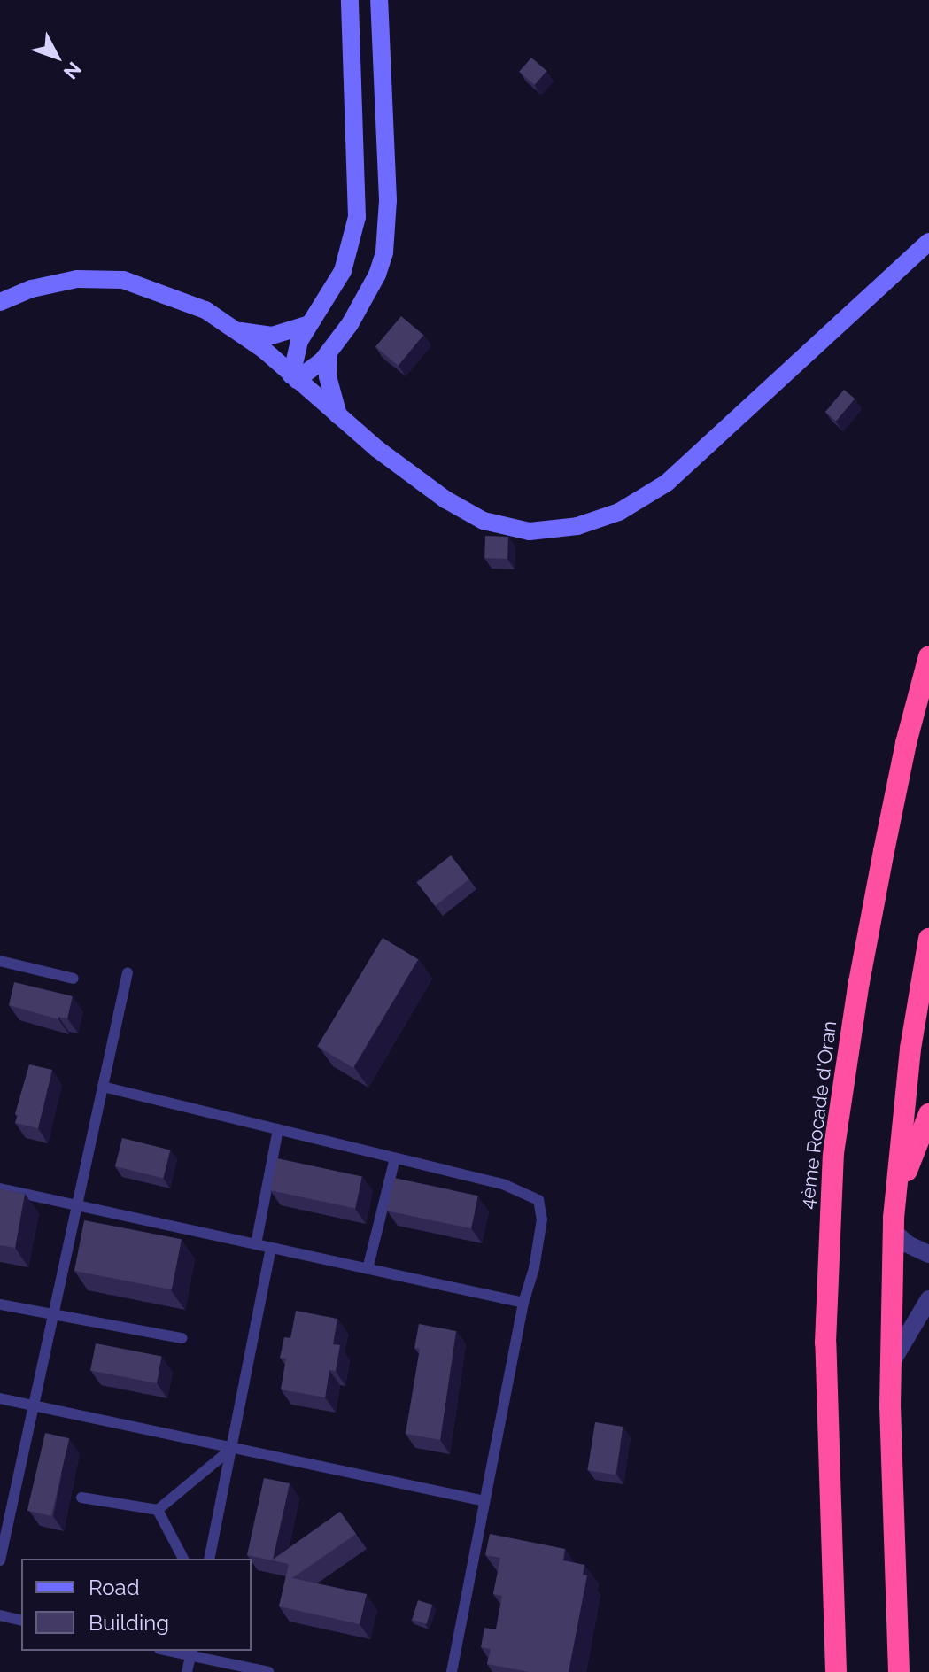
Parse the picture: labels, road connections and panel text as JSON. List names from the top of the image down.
{
  "streets": {
    "highway": ["4ème Rocade d'Oran"]
  },
  "legend": ["Road", "Building"],
  "north": "bottom right"
}
